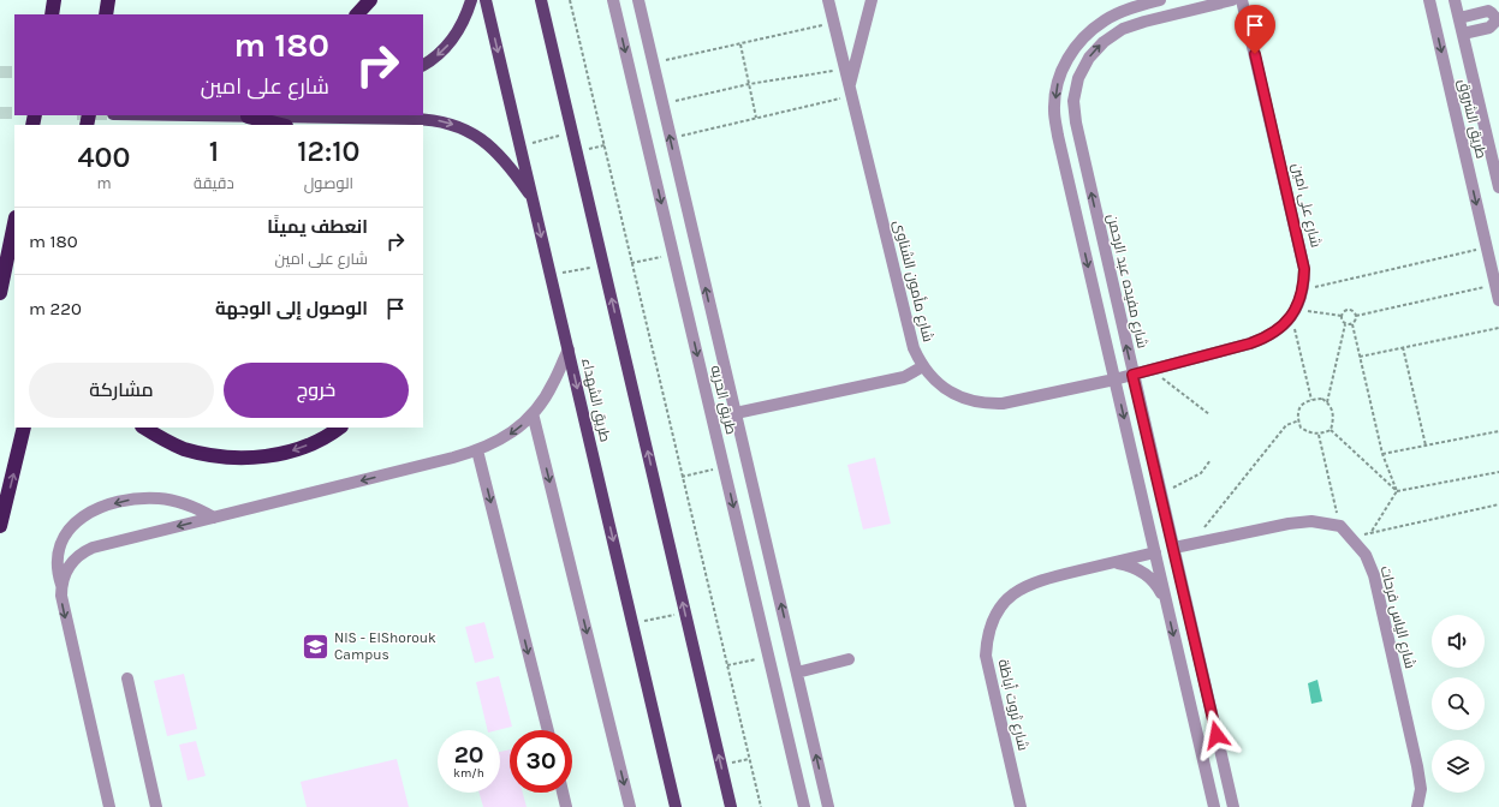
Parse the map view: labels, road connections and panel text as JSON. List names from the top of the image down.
{
  "streets": {
    "main road": ["طريق الشهداء"],
    "street": [
      "طريق الشروق",
      "شارع على امين",
      "شارع مأمون الشناوى",
      "شارع مفيده عبد الرحمن",
      "طريق الحريه",
      "شارع الياس فرحات",
      "شارع ثروت أباظة"
    ]
  },
  "crossings": [
    ["شارع على امين", "شارع مأمون الشناوى"],
    ["شارع على امين", "شارع مفيده عبد الرحمن"]
  ],
  "one_way": ["شارع مفيده عبد الرحمن"],
  "places": {
    "school or university": ["NIS - ElShorouk Campus"]
  },
  "page": {
    "turn": ["180 m", "شارع على امين"],
    "eta": [
      "12:10",
      "الوصول",
      "1",
      "دقيقة",
      "400",
      "m"
    ],
    "list": [
      {
        "name": "انعطف يمينًا",
        "note": "شارع على امين",
        "value": "180 m"
      },
      {
        "name": "الوصول إلى الوجهة",
        "value": "220 m"
      }
    ],
    "buttons": ["خروج", "مشاركة"],
    "speed": "20 km/h",
    "limit": "30"
  }
}
